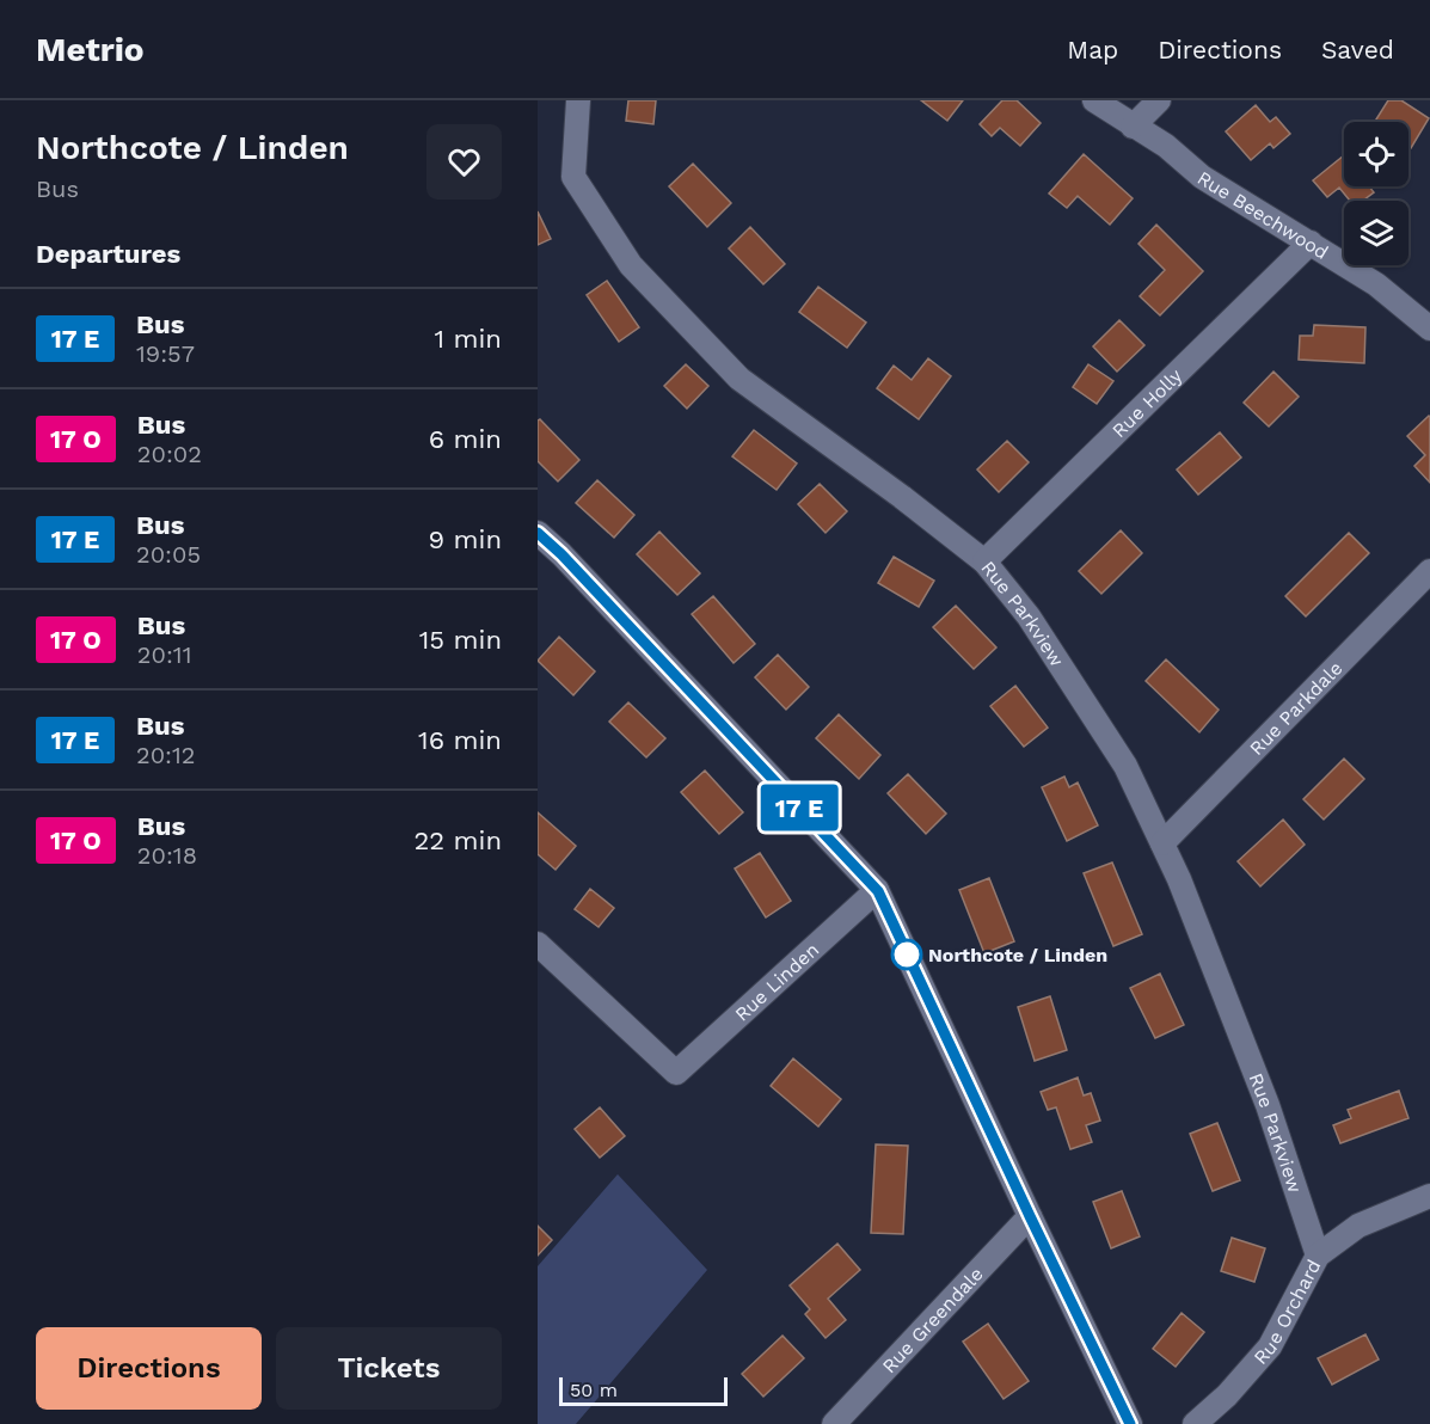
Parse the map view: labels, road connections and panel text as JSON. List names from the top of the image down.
{
  "streets": {
    "street": [
      "Rue Beechwood",
      "Rue Holly",
      "Rue Parkview",
      "Rue Parkdale",
      "Rue Linden",
      "Rue Orchard",
      "Rue Greendale"
    ]
  },
  "crossings": [
    ["Rue Beechwood", "Rue Holly"],
    ["Rue Holly", "Rue Parkview"],
    ["Rue Parkview", "Rue Parkdale"],
    ["Rue Parkview", "Rue Orchard"]
  ],
  "places": ["Northcote / Linden"],
  "scale_bar": "50 m",
  "page": {
    "header": "Metrio",
    "nav": ["Map", "Directions", "Saved"],
    "heading": [
      ["Northcote / Linden", "Bus"],
      "Departures"
    ],
    "on_map": "17 E",
    "list": [
      {
        "mark": "17 E",
        "name": "Bus",
        "note": "19:57",
        "value": "1 min"
      },
      {
        "mark": "17 O",
        "name": "Bus",
        "note": "20:02",
        "value": "6 min"
      },
      {
        "mark": "17 E",
        "name": "Bus",
        "note": "20:05",
        "value": "9 min"
      },
      {
        "mark": "17 O",
        "name": "Bus",
        "note": "20:11",
        "value": "15 min"
      },
      {
        "mark": "17 E",
        "name": "Bus",
        "note": "20:12",
        "value": "16 min"
      },
      {
        "mark": "17 O",
        "name": "Bus",
        "note": "20:18",
        "value": "22 min"
      }
    ],
    "buttons": ["Directions", "Tickets"],
    "scale": "50 m"
  }
}
